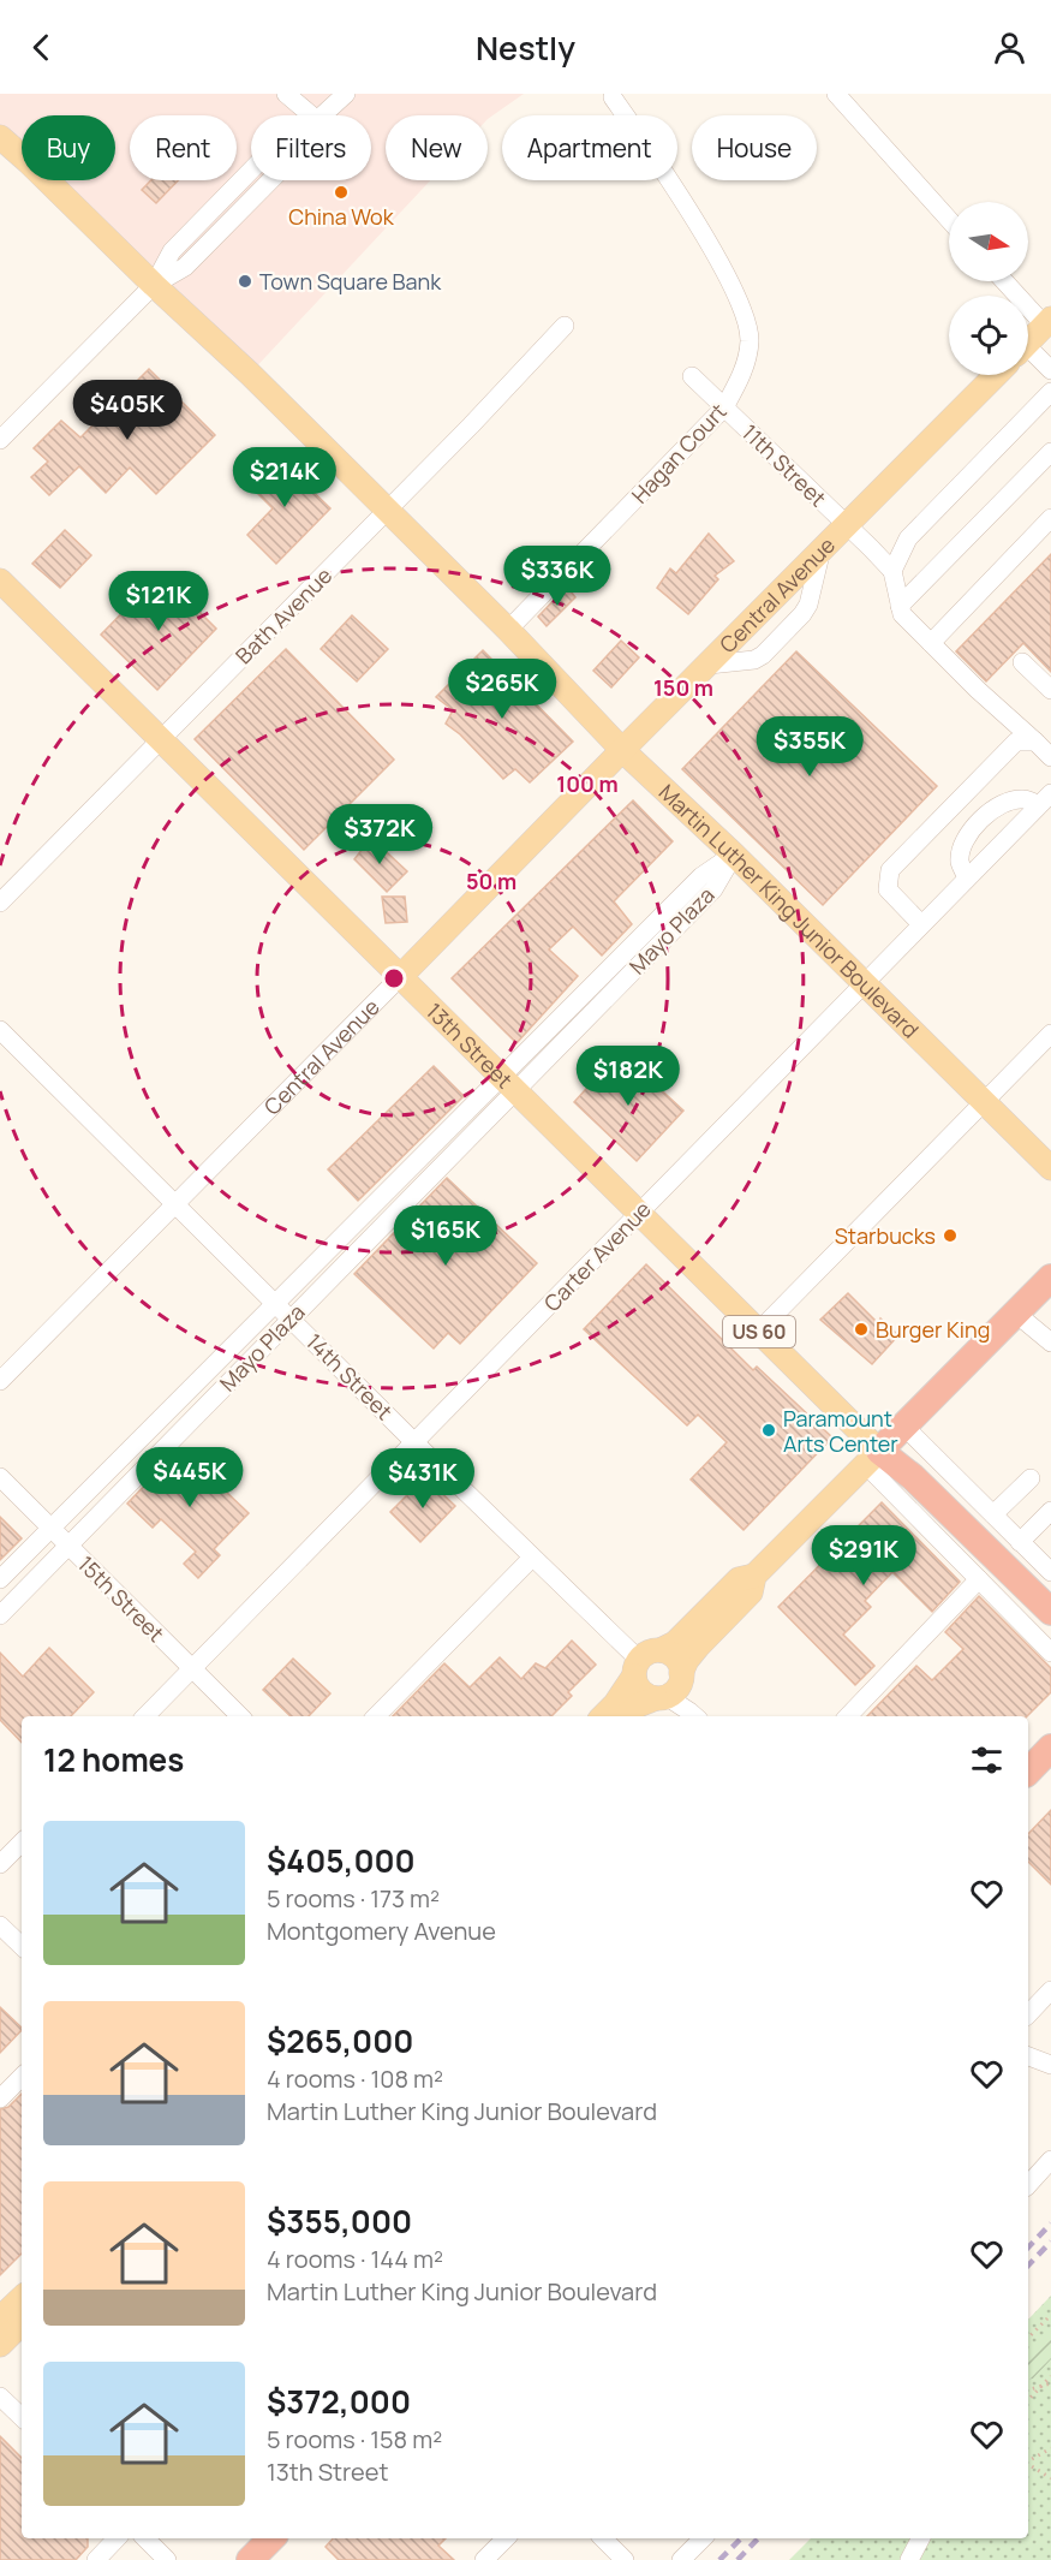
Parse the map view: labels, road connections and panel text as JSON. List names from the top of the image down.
{
  "streets": {
    "highway": ["13th Street"],
    "main road": ["Central Avenue", "Martin Luther King Junior Boulevard", "US 60"],
    "street": [
      "Hagan Court",
      "11th Street",
      "Bath Avenue",
      "Mayo Plaza",
      "Carter Avenue",
      "14th Street",
      "15th Street"
    ]
  },
  "crossings": [
    ["Hagan Court", "11th Street"],
    ["Hagan Court", "Martin Luther King Junior Boulevard"],
    ["11th Street", "Central Avenue"],
    ["Central Avenue", "Martin Luther King Junior Boulevard"],
    ["Central Avenue", "13th Street"],
    ["Central Avenue", "14th Street"],
    ["Bath Avenue", "Martin Luther King Junior Boulevard"],
    ["Bath Avenue", "13th Street"],
    ["Martin Luther King Junior Boulevard", "Mayo Plaza"],
    ["Martin Luther King Junior Boulevard", "Carter Avenue"],
    ["Mayo Plaza", "13th Street"],
    ["Mayo Plaza", "14th Street"],
    ["Mayo Plaza", "15th Street"],
    ["13th Street", "Carter Avenue"],
    ["Carter Avenue", "14th Street"],
    ["Carter Avenue", "15th Street"]
  ],
  "places": [
    "China Wok",
    "Town Square Bank",
    "Starbucks",
    "Burger King",
    "Paramount Arts Center"
  ],
  "north": "right",
  "page": {
    "header": "Nestly",
    "chip": [
      "Buy",
      "Rent",
      "Filters",
      "New",
      "Apartment",
      "House"
    ],
    "price": [
      "$405K",
      "$214K",
      "$336K",
      "$121K",
      "$265K",
      "$355K",
      "$372K",
      "$182K",
      "$165K",
      "$445K",
      "$431K",
      "$291K"
    ],
    "heading": "12 homes",
    "list": [
      {
        "name": "$405,000",
        "note": "5 rooms · 173 m² · Montgomery Avenue"
      },
      {
        "name": "$265,000",
        "note": "4 rooms · 108 m² · Martin Luther King Junior Boulevard"
      },
      {
        "name": "$355,000",
        "note": "4 rooms · 144 m² · Martin Luther King Junior Boulevard"
      },
      {
        "name": "$372,000",
        "note": "5 rooms · 158 m² · 13th Street"
      }
    ]
  },
  "rings": ["150 m", "100 m", "50 m"]
}
